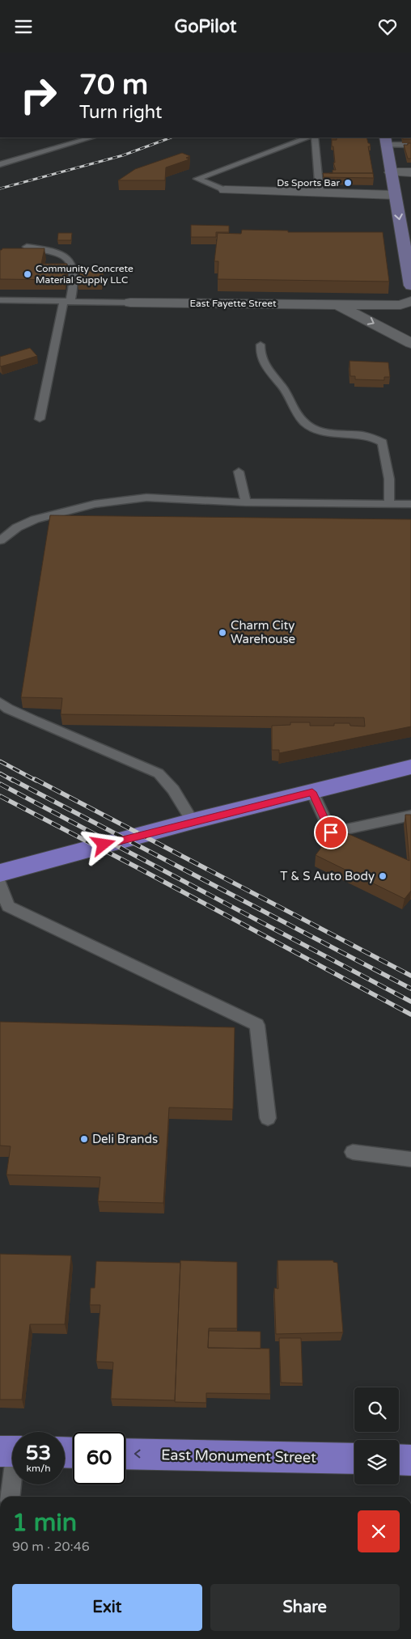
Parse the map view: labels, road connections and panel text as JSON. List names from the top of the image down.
{
  "streets": {
    "main road": ["East Monument Street"],
    "street": ["East Fayette Street"]
  },
  "one_way": ["East Monument Street"],
  "places": [
    "Ds Sports Bar",
    "Community Concrete Material Supply LLC",
    "Charm City Warehouse",
    "T & S Auto Body",
    "Deli Brands"
  ],
  "page": {
    "header": "GoPilot",
    "turn": ["70 m", "Turn right"],
    "speed": "53 km/h",
    "limit": "60",
    "heading": ["1 min", "90 m · 20:46"],
    "buttons": ["Exit", "Share"]
  }
}
